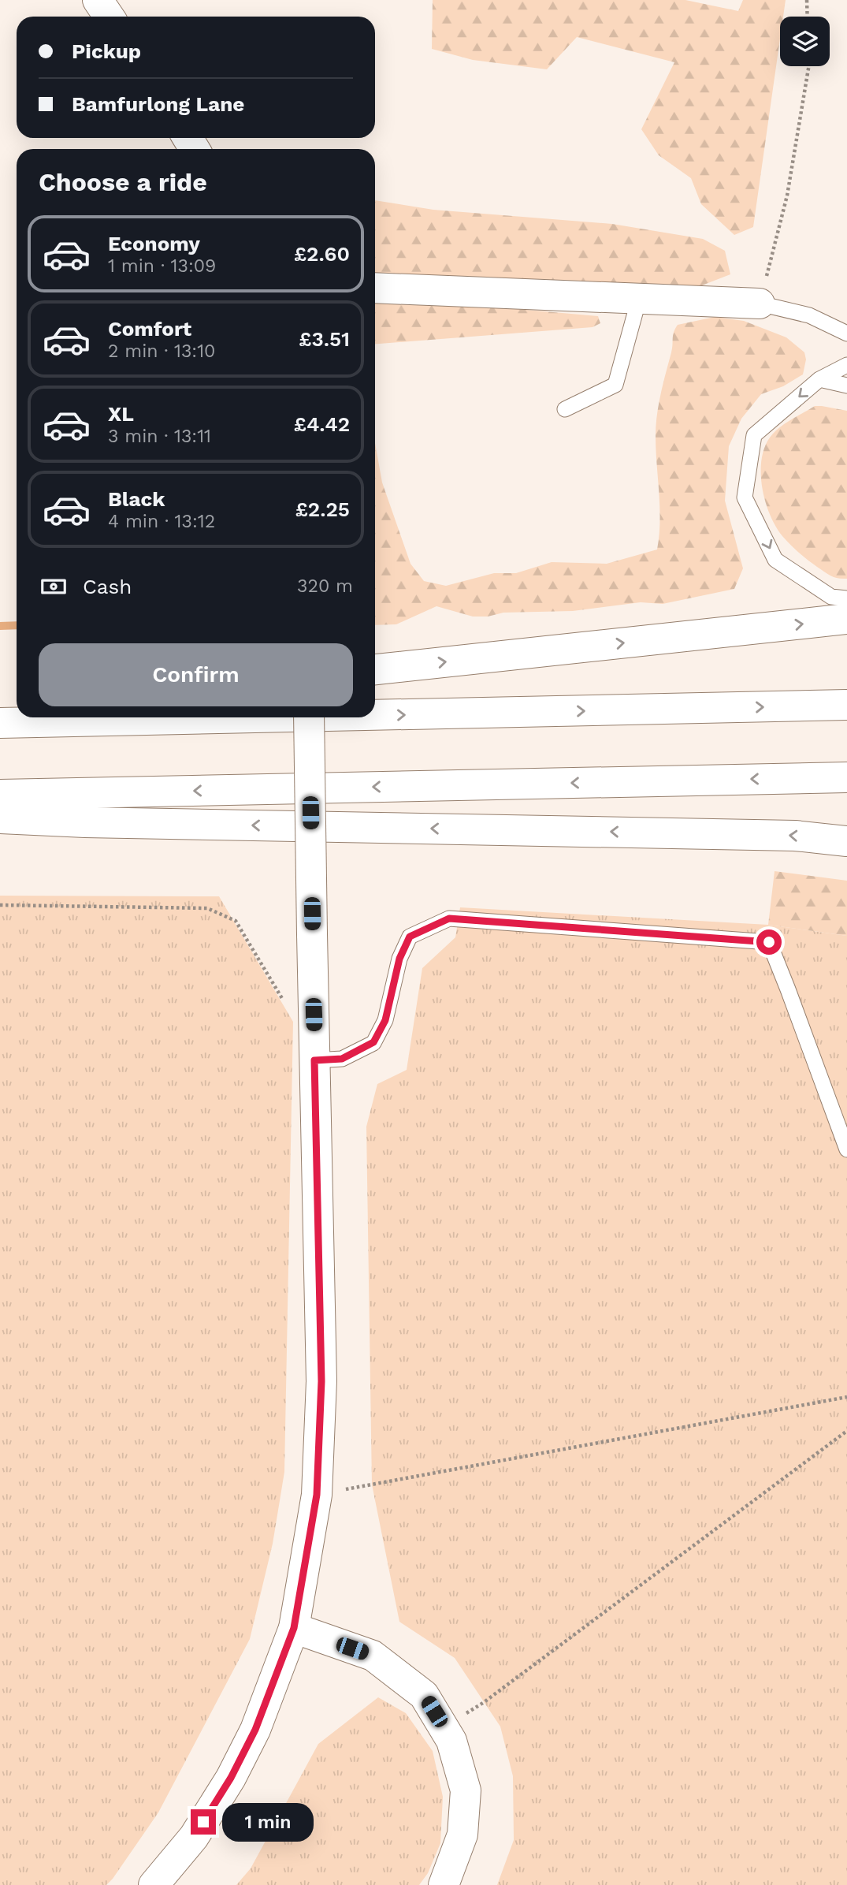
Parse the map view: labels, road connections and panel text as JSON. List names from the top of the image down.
{
  "page": {
    "banner": ["Pickup", "Bamfurlong Lane"],
    "heading": "Choose a ride",
    "list": [
      {
        "name": "Economy",
        "note": "1 min · 13:09",
        "value": "£2.60"
      },
      {
        "name": "Comfort",
        "note": "2 min · 13:10",
        "value": "£3.51"
      },
      {
        "name": "XL",
        "note": "3 min · 13:11",
        "value": "£4.42"
      },
      {
        "name": "Black",
        "note": "4 min · 13:12",
        "value": "£2.25"
      }
    ],
    "pay": ["Cash", "320 m"],
    "buttons": "Confirm",
    "bubble": "1 min"
  }
}
